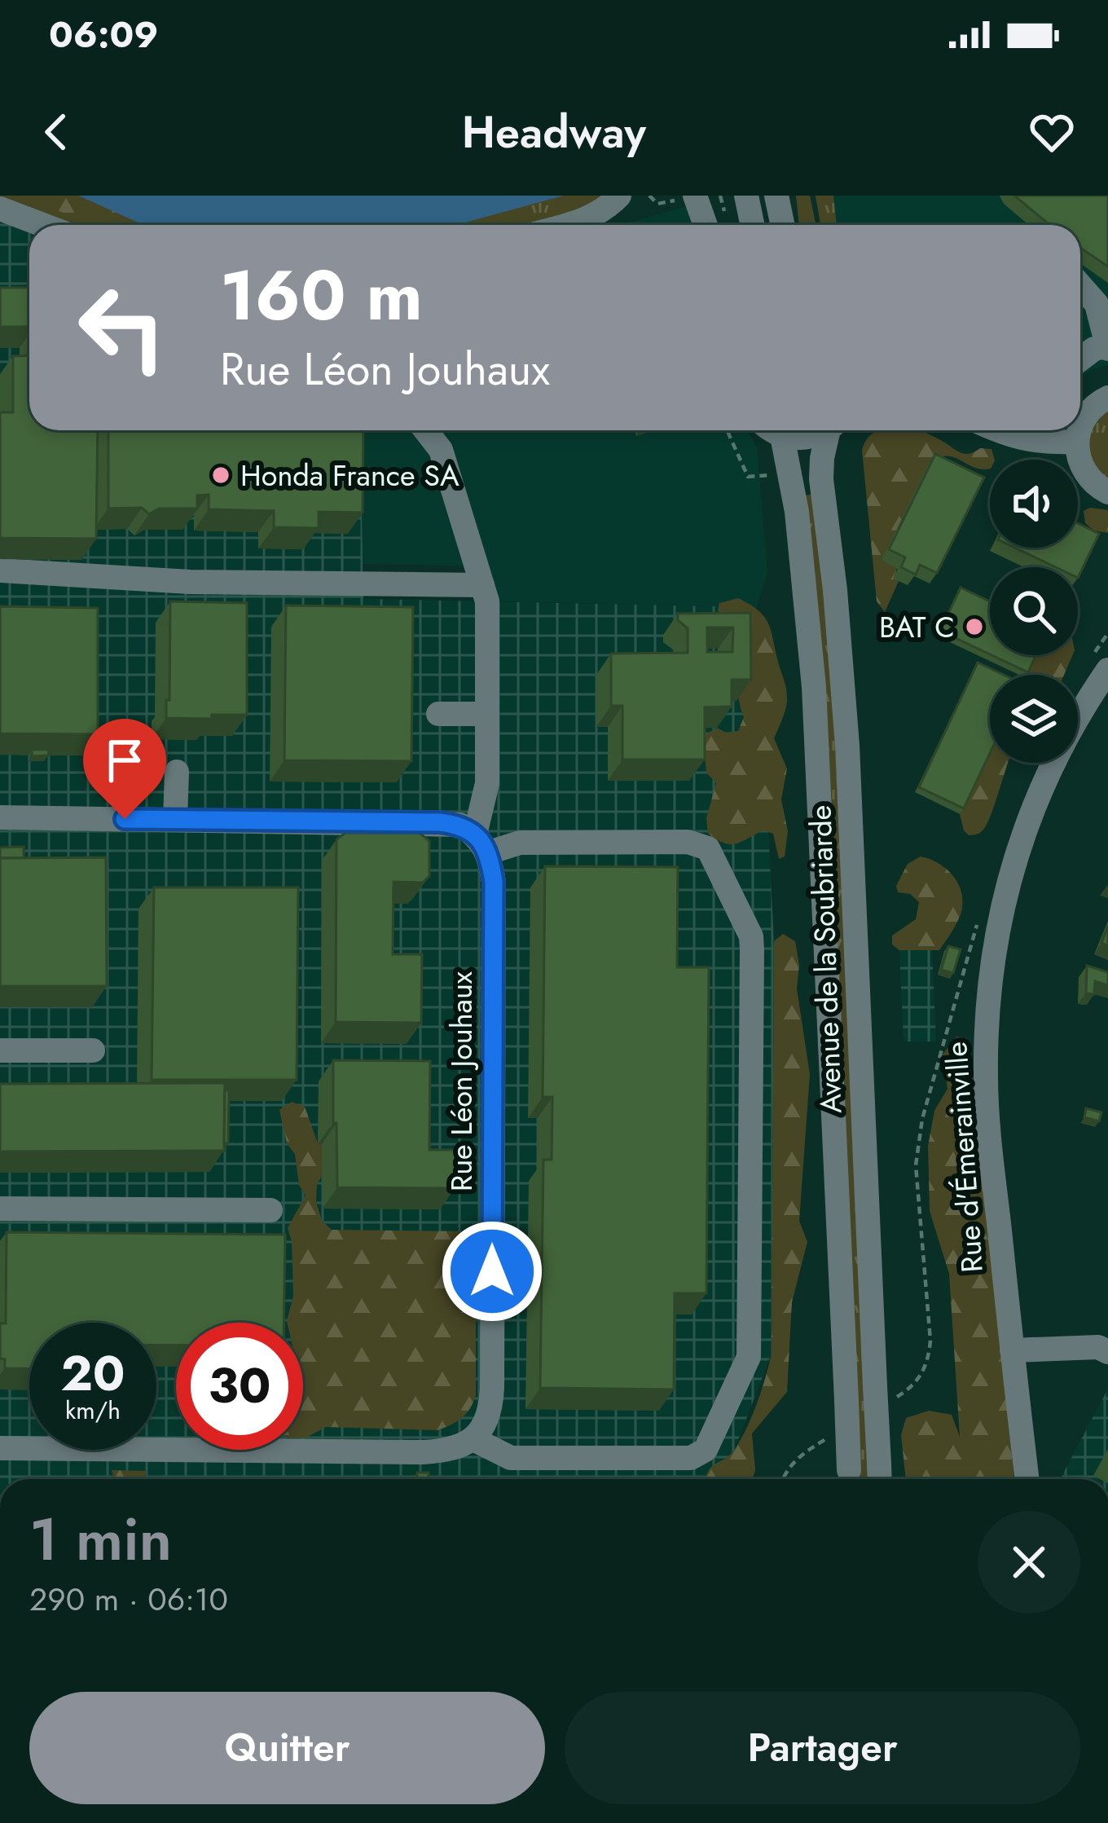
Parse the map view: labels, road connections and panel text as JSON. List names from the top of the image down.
{
  "streets": {
    "street": ["Avenue de la Soubriarde", "Rue Léon Jouhaux", "Rue d'Émerainville"]
  },
  "places": ["Honda France SA", "BAT C"],
  "page": {
    "status": "06:09",
    "header": "Headway",
    "turn": ["160 m", "Rue Léon Jouhaux"],
    "speed": "20 km/h",
    "limit": "30",
    "heading": ["1 min", "290 m · 06:10"],
    "buttons": ["Quitter", "Partager"]
  }
}
